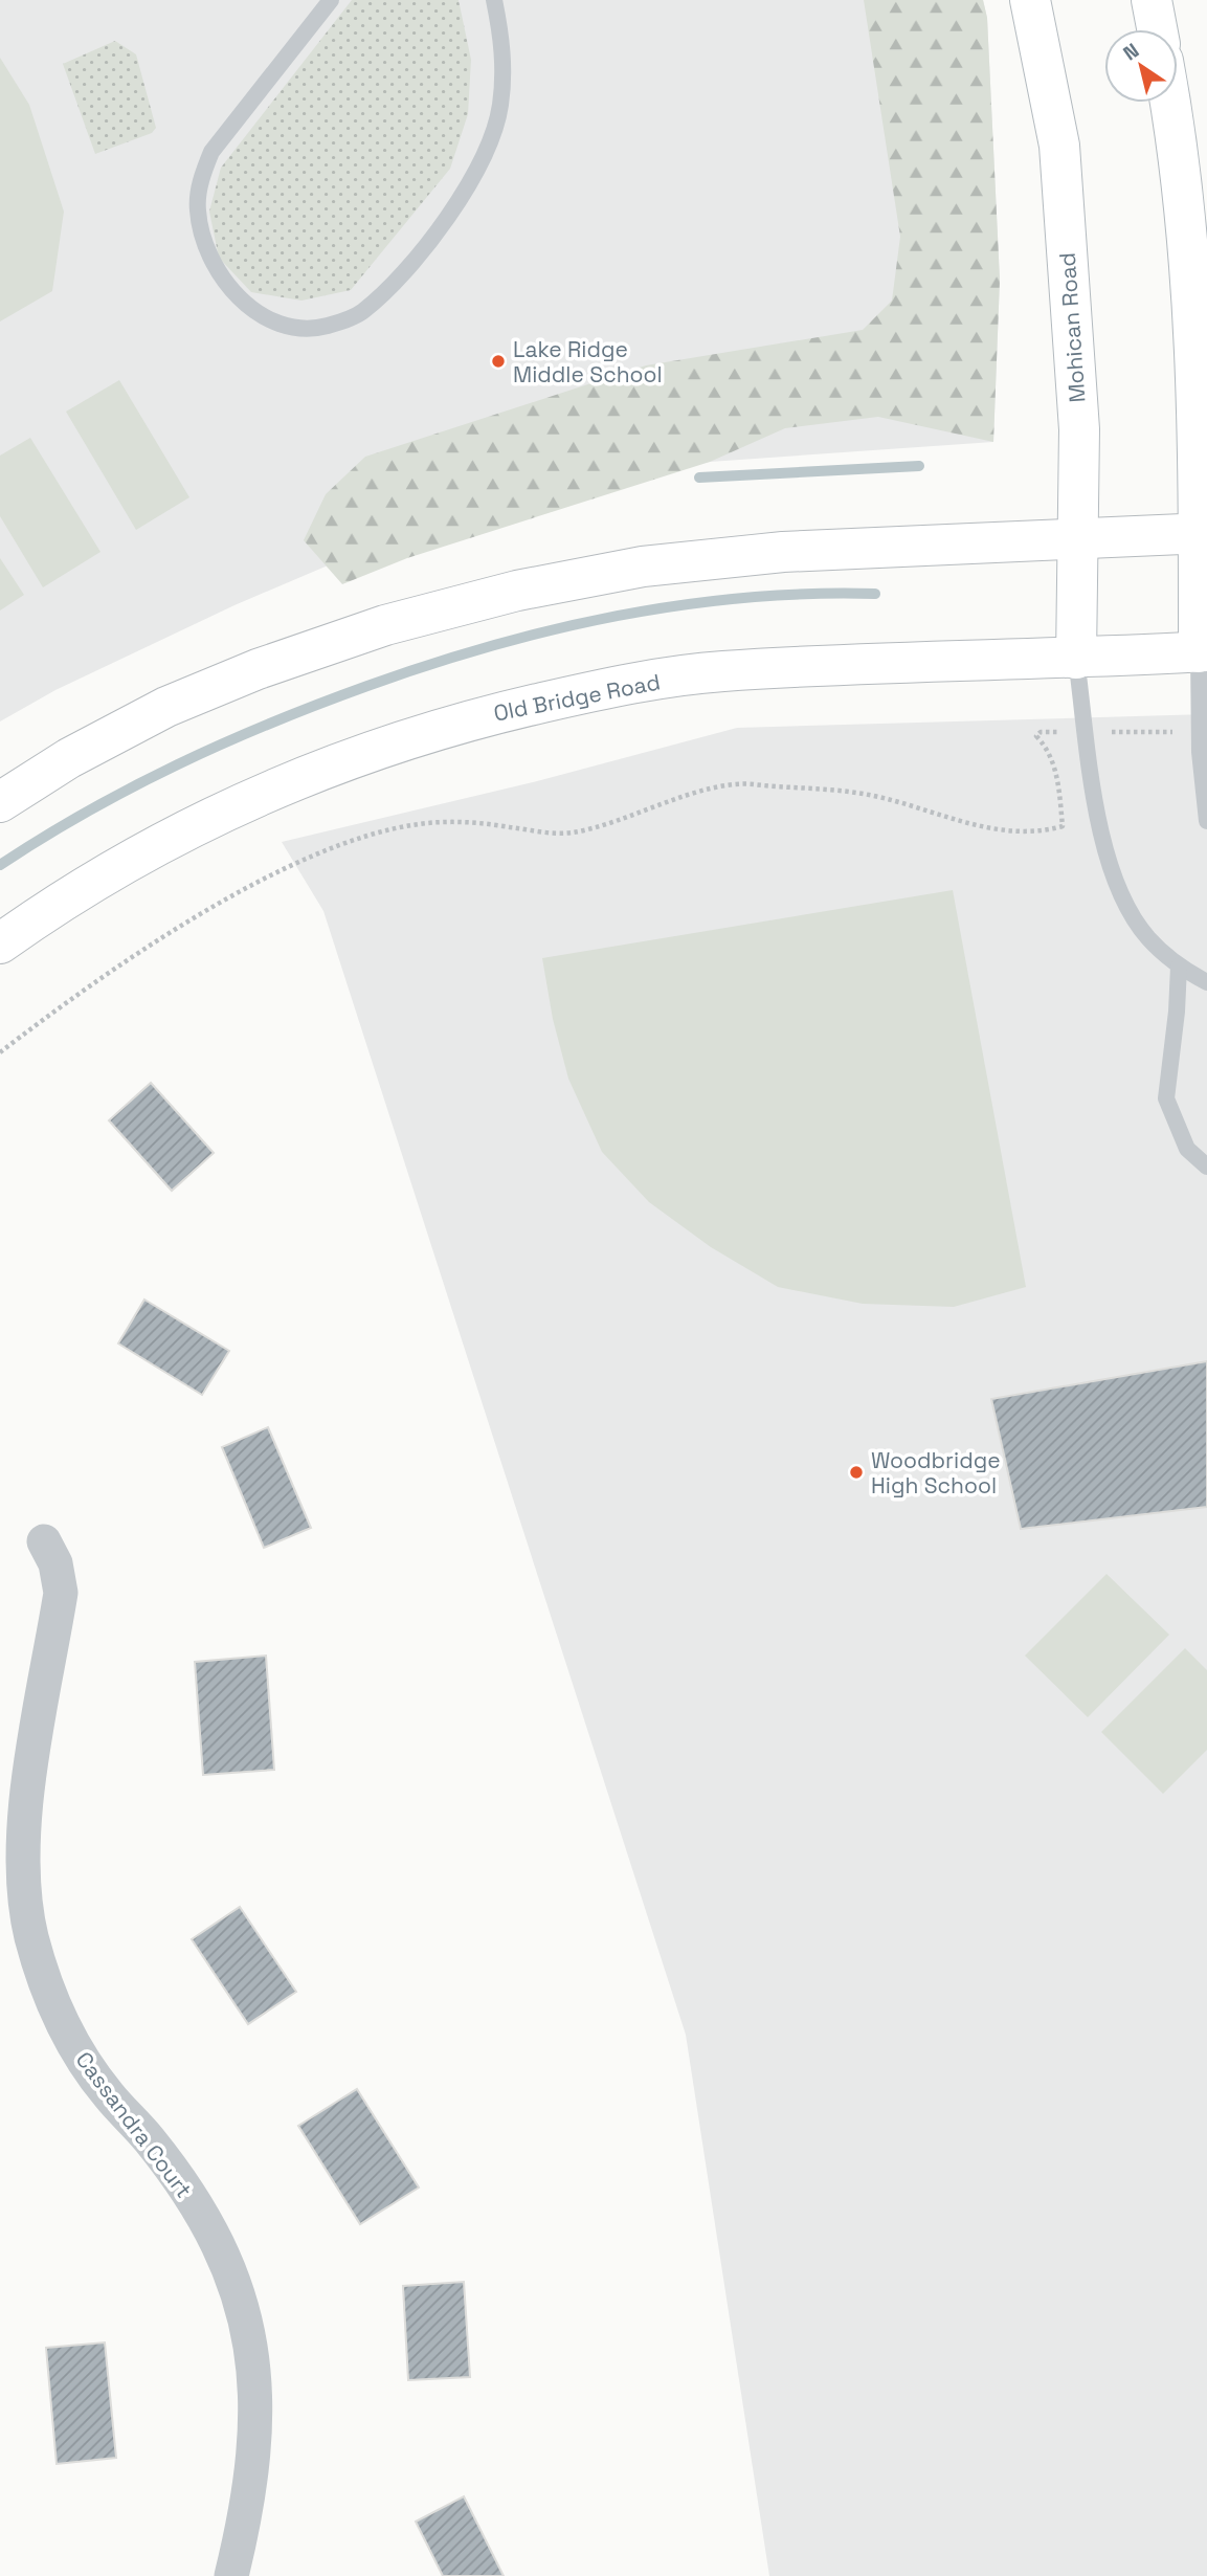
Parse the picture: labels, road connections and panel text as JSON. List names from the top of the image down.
{
  "streets": {
    "main road": ["Mohican Road", "Old Bridge Road"],
    "street": ["Cassandra Court"]
  },
  "crossings": [
    ["Mohican Road", "Old Bridge Road"]
  ],
  "places": ["Lake Ridge Middle School", "Woodbridge High School"],
  "north": "top left"
}
